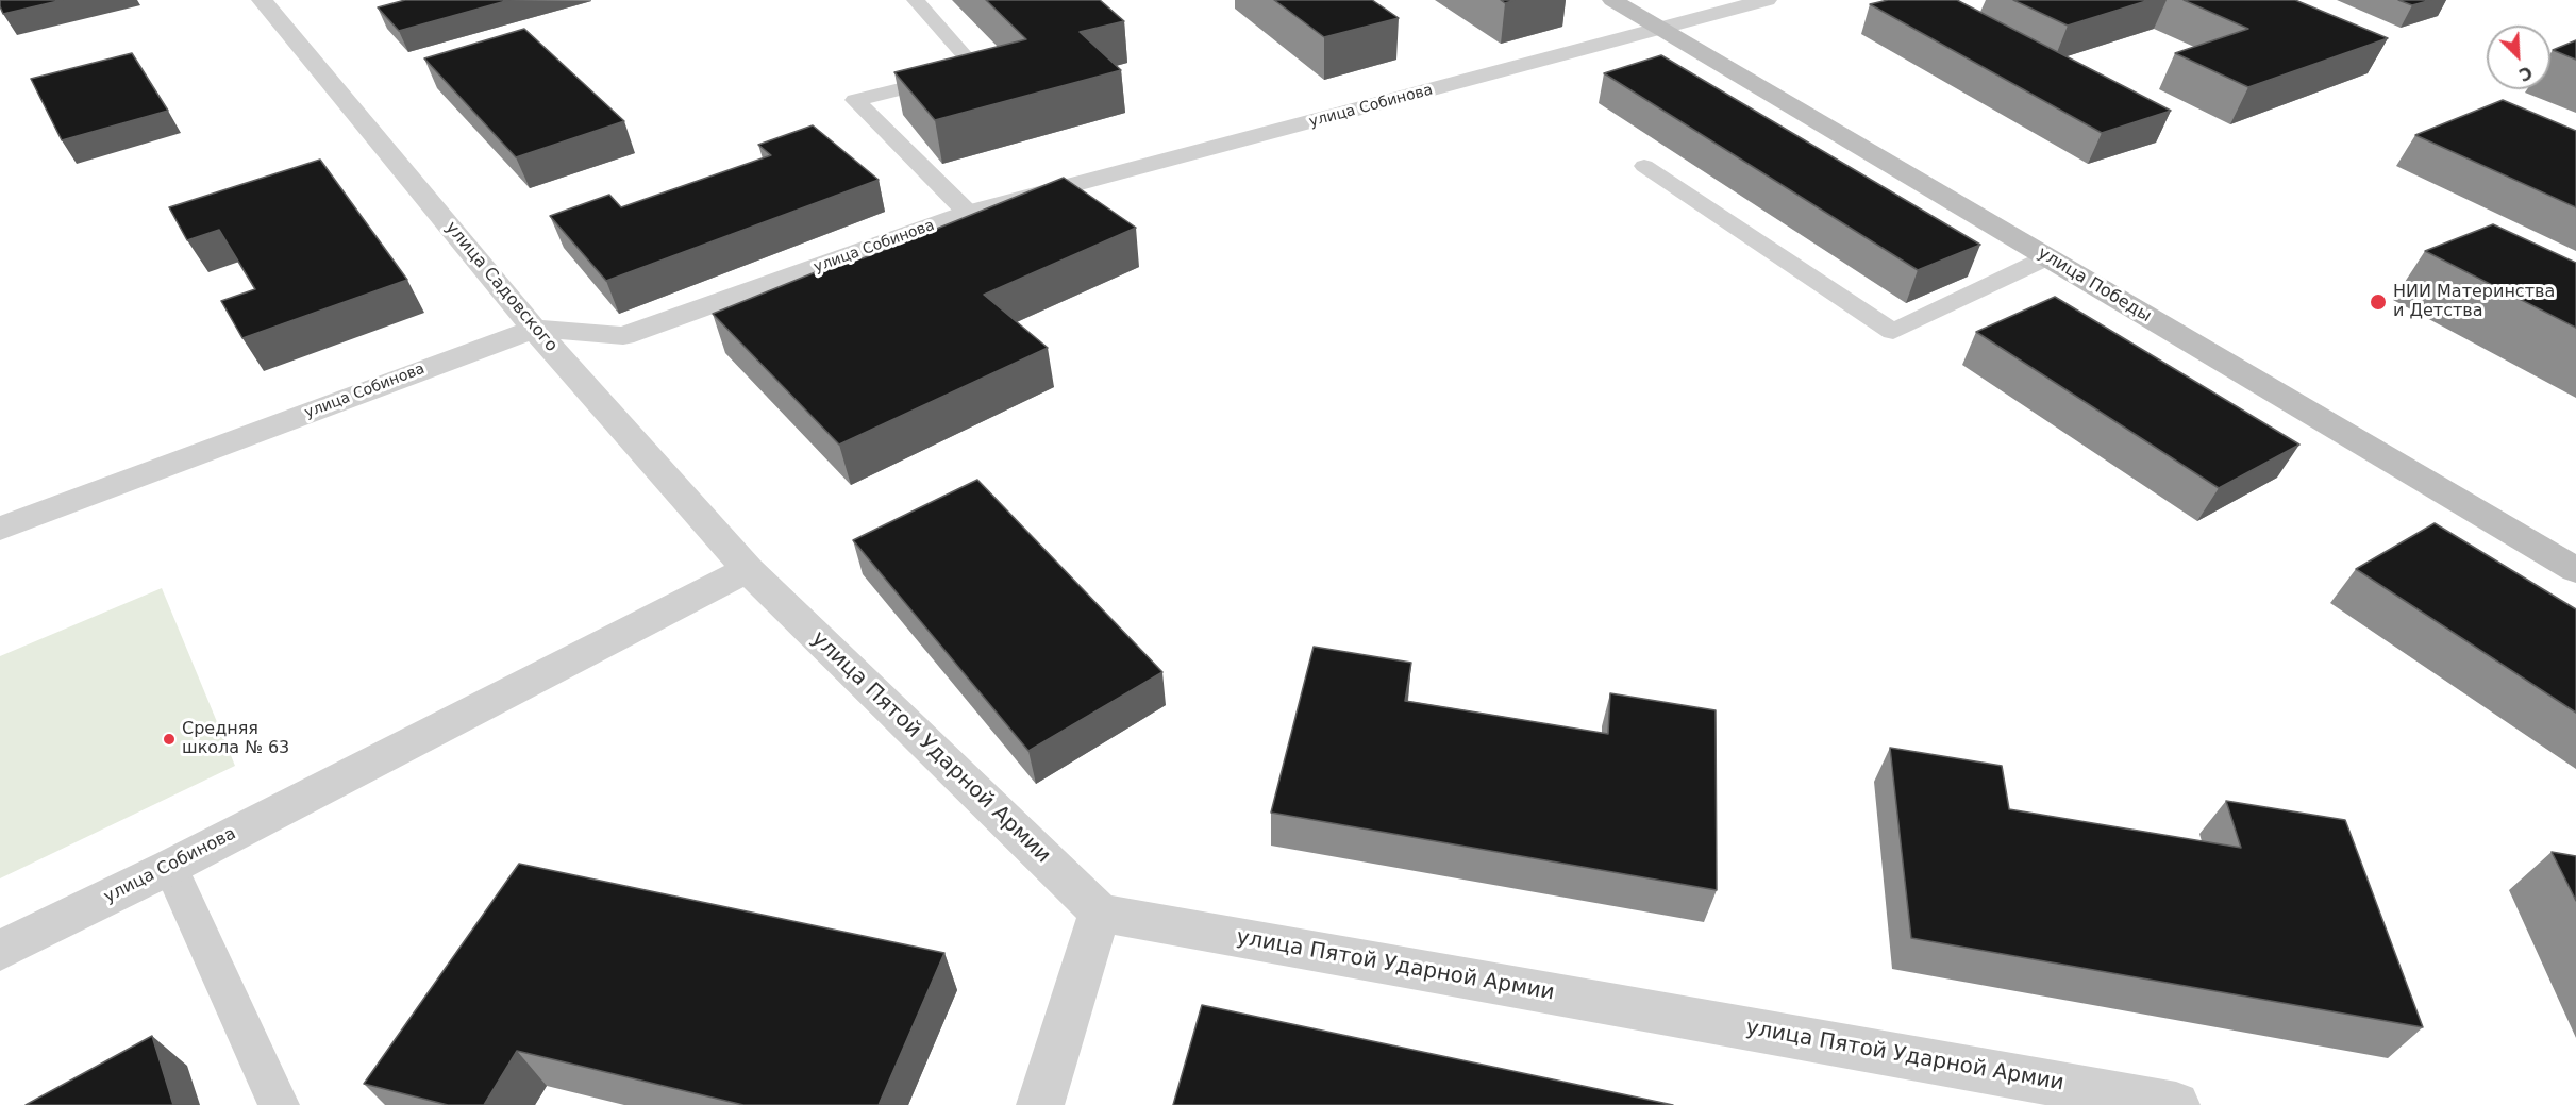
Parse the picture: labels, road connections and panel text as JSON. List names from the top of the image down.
{
  "streets": {
    "street": [
      "улица Собинова",
      "улица Победы",
      "улица Садовского",
      "улица Пятой Ударной Армии"
    ]
  },
  "crossings": [
    ["улица Собинова", "улица Победы"],
    ["улица Собинова", "улица Садовского"],
    ["улица Собинова", "улица Пятой Ударной Армии"],
    ["улица Садовского", "улица Пятой Ударной Армии"]
  ],
  "places": ["НИИ Материнства и Детства", "Средняя школа № 63"],
  "north": "bottom right"
}
